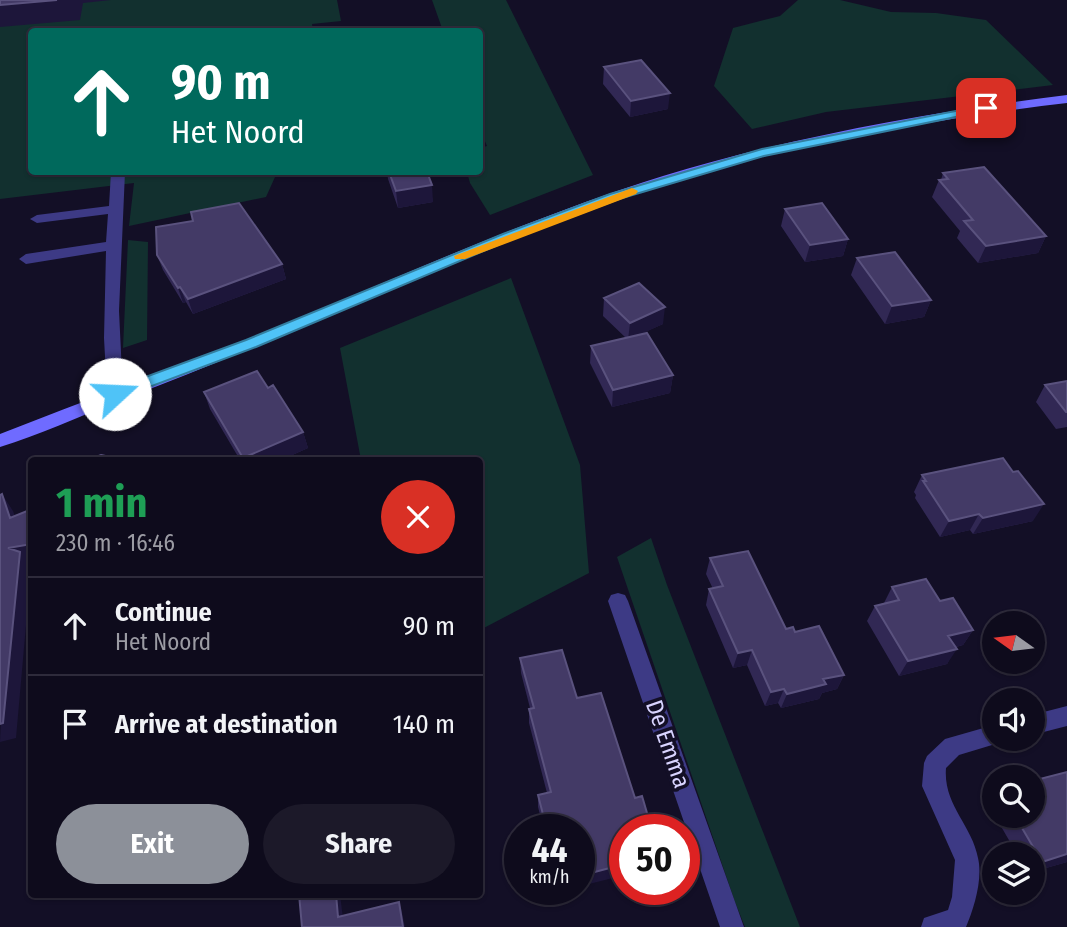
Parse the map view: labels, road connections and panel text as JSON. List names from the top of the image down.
{
  "streets": {
    "street": ["De Emma"]
  },
  "north": "left",
  "page": {
    "turn": ["90 m", "Het Noord"],
    "heading": ["1 min", "230 m · 16:46"],
    "list": [
      {
        "name": "Continue",
        "note": "Het Noord",
        "value": "90 m"
      },
      {
        "name": "Arrive at destination",
        "value": "140 m"
      }
    ],
    "buttons": ["Exit", "Share"],
    "speed": "44 km/h",
    "limit": "50"
  }
}
